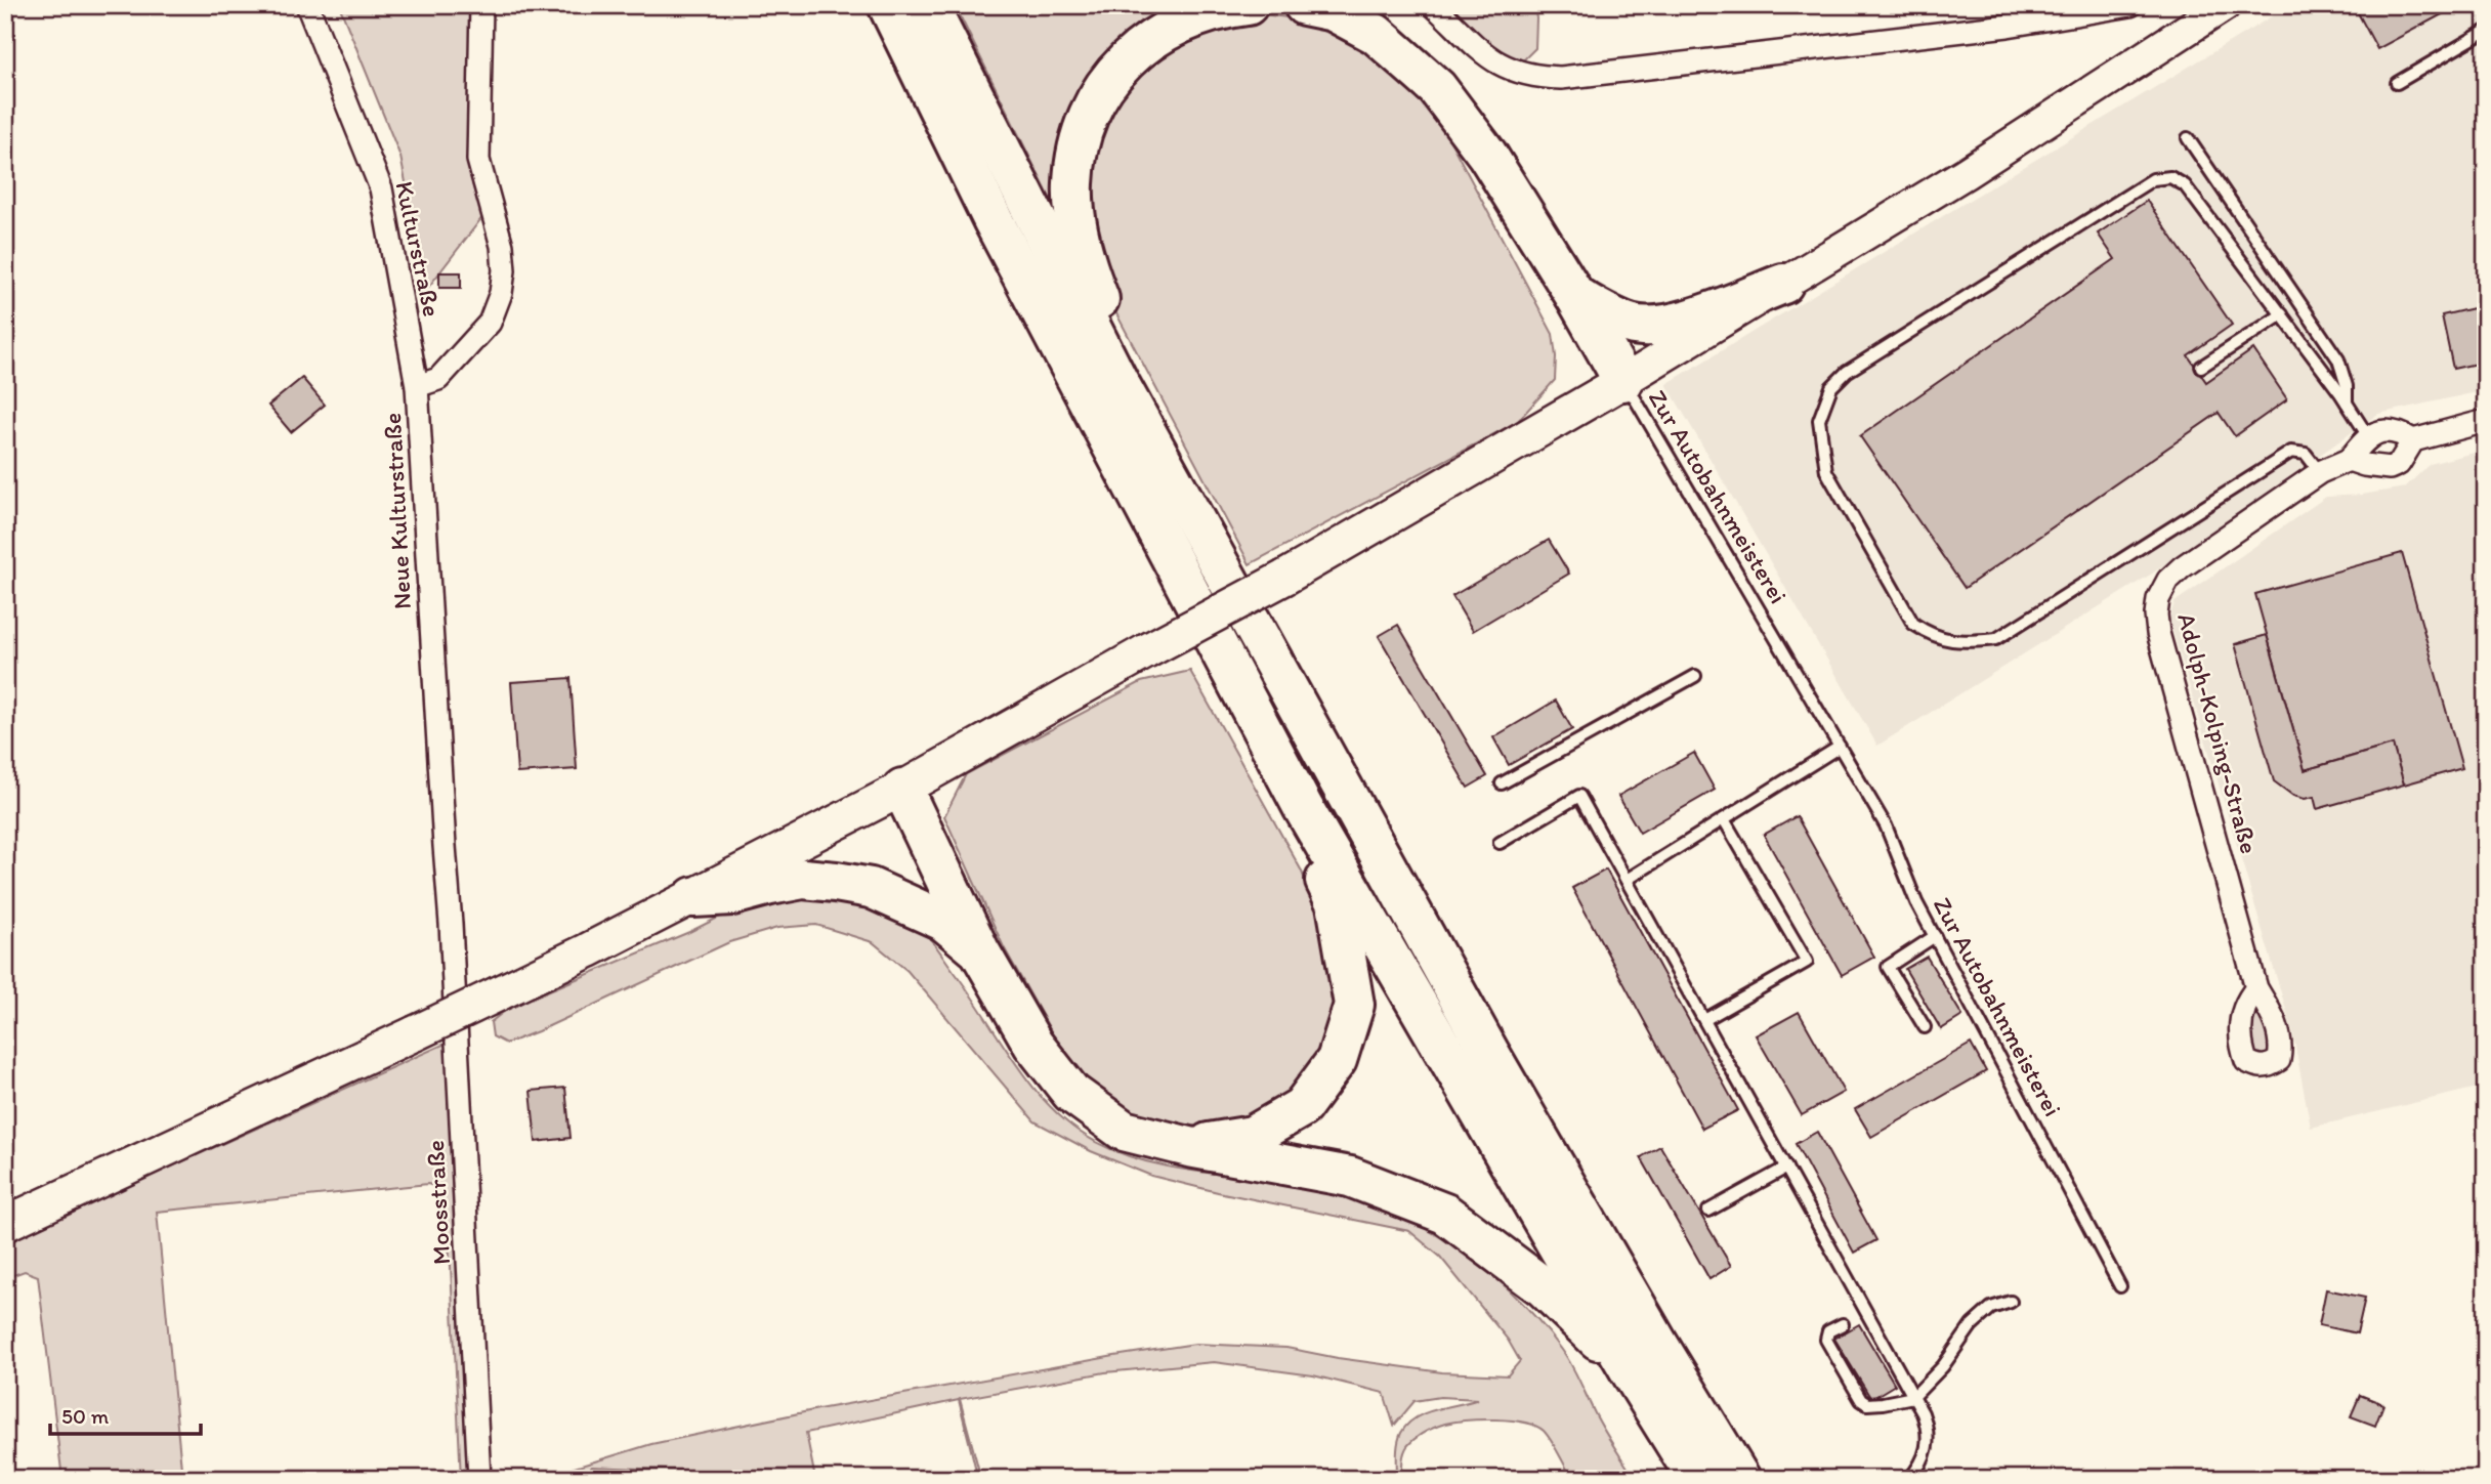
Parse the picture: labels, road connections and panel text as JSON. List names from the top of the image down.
{
  "streets": {
    "street": [
      "Kulturstraße",
      "Neue Kulturstraße",
      "Adolph-Kolping-Straße",
      "Moosstraße"
    ],
    "lane": ["Zur Autobahnmeisterei"]
  },
  "crossings": [
    ["Kulturstraße", "Neue Kulturstraße"],
    ["Neue Kulturstraße", "Moosstraße"]
  ],
  "scale_bar": "50 m"
}
